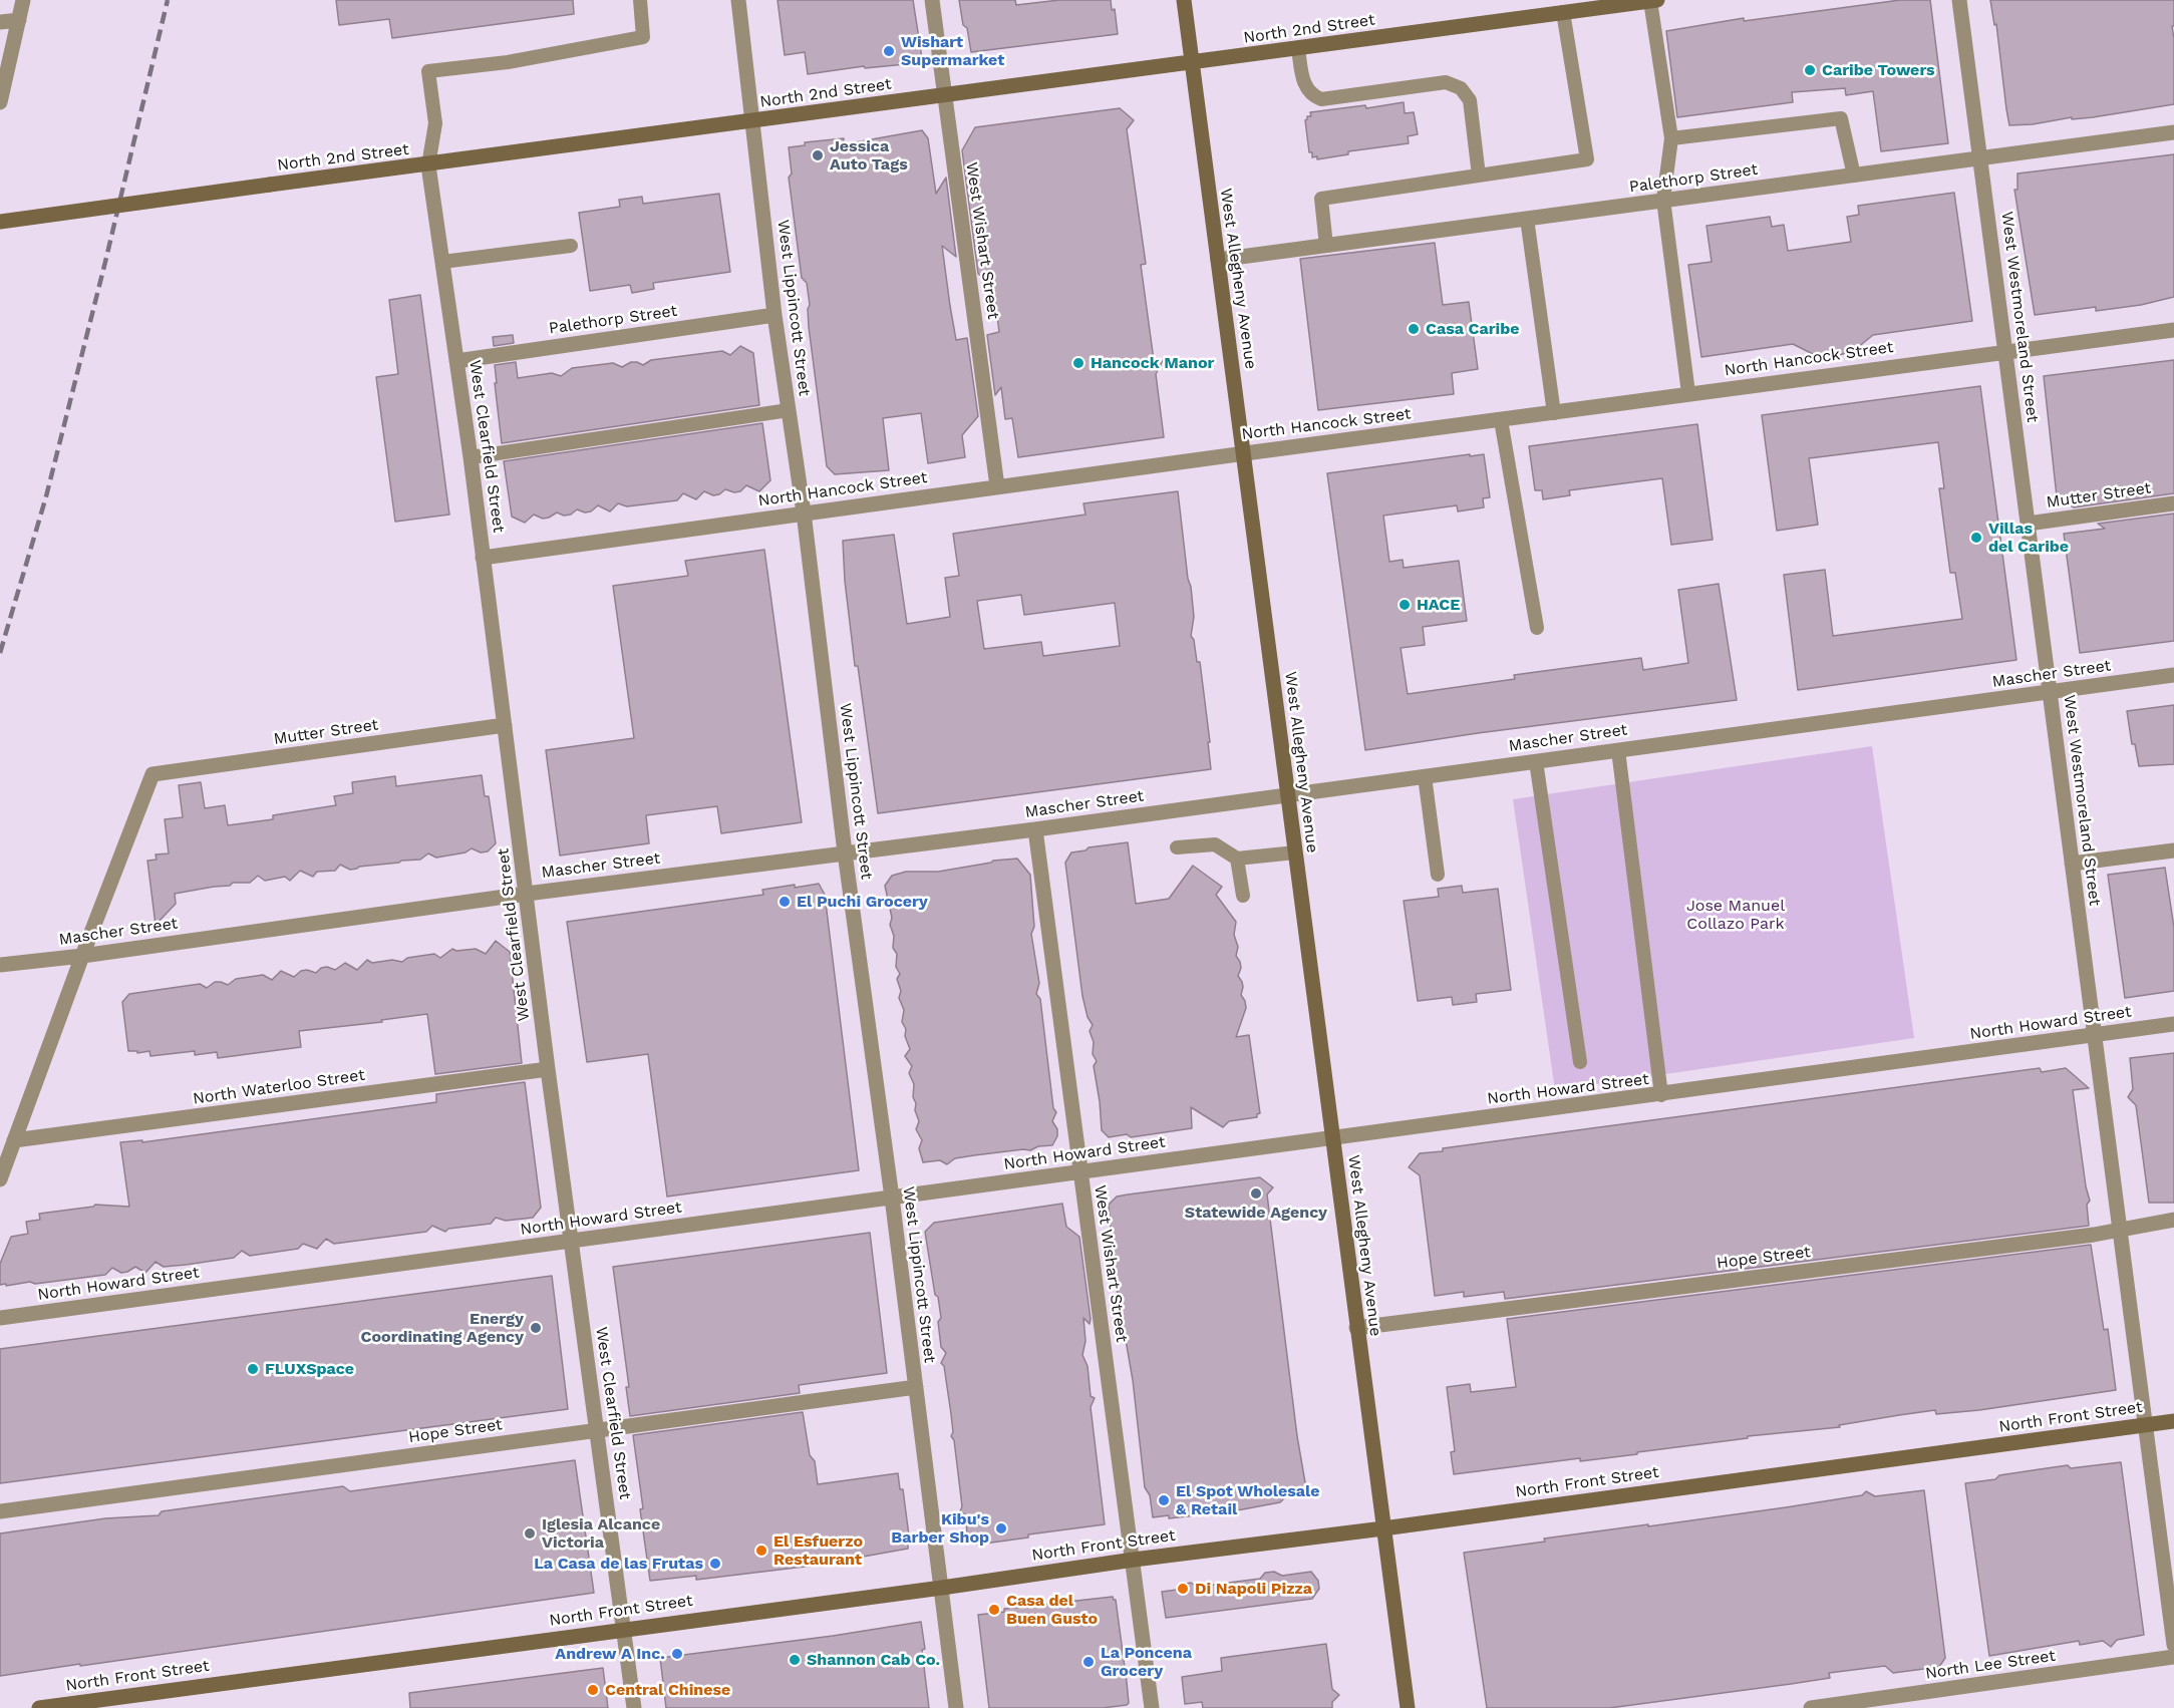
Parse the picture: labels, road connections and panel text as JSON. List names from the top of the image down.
{
  "streets": {
    "street": [
      "North 2nd Street",
      "Palethorp Street",
      "West Wishart Street",
      "West Allegheny Avenue",
      "West Lippincott Street",
      "West Westmoreland Street",
      "North Hancock Street",
      "West Clearfield Street",
      "Mutter Street",
      "Mascher Street",
      "North Howard Street",
      "North Waterloo Street",
      "Hope Street",
      "North Front Street",
      "North Lee Street"
    ]
  },
  "crossings": [
    ["North 2nd Street", "West Wishart Street"],
    ["North 2nd Street", "West Allegheny Avenue"],
    ["North 2nd Street", "West Lippincott Street"],
    ["North 2nd Street", "West Clearfield Street"],
    ["Palethorp Street", "West Allegheny Avenue"],
    ["Palethorp Street", "West Lippincott Street"],
    ["Palethorp Street", "West Westmoreland Street"],
    ["Palethorp Street", "West Clearfield Street"],
    ["West Wishart Street", "North Hancock Street"],
    ["West Wishart Street", "Mascher Street"],
    ["West Wishart Street", "North Howard Street"],
    ["West Wishart Street", "North Front Street"],
    ["West Allegheny Avenue", "North Hancock Street"],
    ["West Allegheny Avenue", "Mascher Street"],
    ["West Allegheny Avenue", "North Howard Street"],
    ["West Allegheny Avenue", "Hope Street"],
    ["West Allegheny Avenue", "North Front Street"],
    ["West Lippincott Street", "North Hancock Street"],
    ["West Lippincott Street", "Mascher Street"],
    ["West Lippincott Street", "North Howard Street"],
    ["West Lippincott Street", "Hope Street"],
    ["West Lippincott Street", "North Front Street"],
    ["West Westmoreland Street", "North Hancock Street"],
    ["West Westmoreland Street", "Mutter Street"],
    ["West Westmoreland Street", "Mascher Street"],
    ["West Westmoreland Street", "North Howard Street"],
    ["West Westmoreland Street", "Hope Street"],
    ["West Westmoreland Street", "North Front Street"],
    ["North Hancock Street", "West Clearfield Street"],
    ["West Clearfield Street", "Mutter Street"],
    ["West Clearfield Street", "Mascher Street"],
    ["West Clearfield Street", "North Howard Street"],
    ["West Clearfield Street", "North Waterloo Street"],
    ["West Clearfield Street", "Hope Street"],
    ["West Clearfield Street", "North Front Street"],
    ["Mutter Street", "Mascher Street"]
  ],
  "parks": ["Jose Manuel Collazo Park"],
  "places": [
    "Wishart Supermarket",
    "Caribe Towers",
    "Jessica Auto Tags",
    "Casa Caribe",
    "Hancock Manor",
    "Villas del Caribe",
    "HACE",
    "El Puchi Grocery",
    "Statewide Agency",
    "Energy Coordinating Agency",
    "FLUXSpace",
    "El Spot Wholesale & Retail",
    "Kibu's Barber Shop",
    "Iglesia Alcance Victoria",
    "El Esfuerzo Restaurant",
    "La Casa de las Frutas",
    "Di Napoli Pizza",
    "Casa del Buen Gusto",
    "Andrew A Inc.",
    "Shannon Cab Co.",
    "La Poncena Grocery",
    "Central Chinese"
  ]
}
